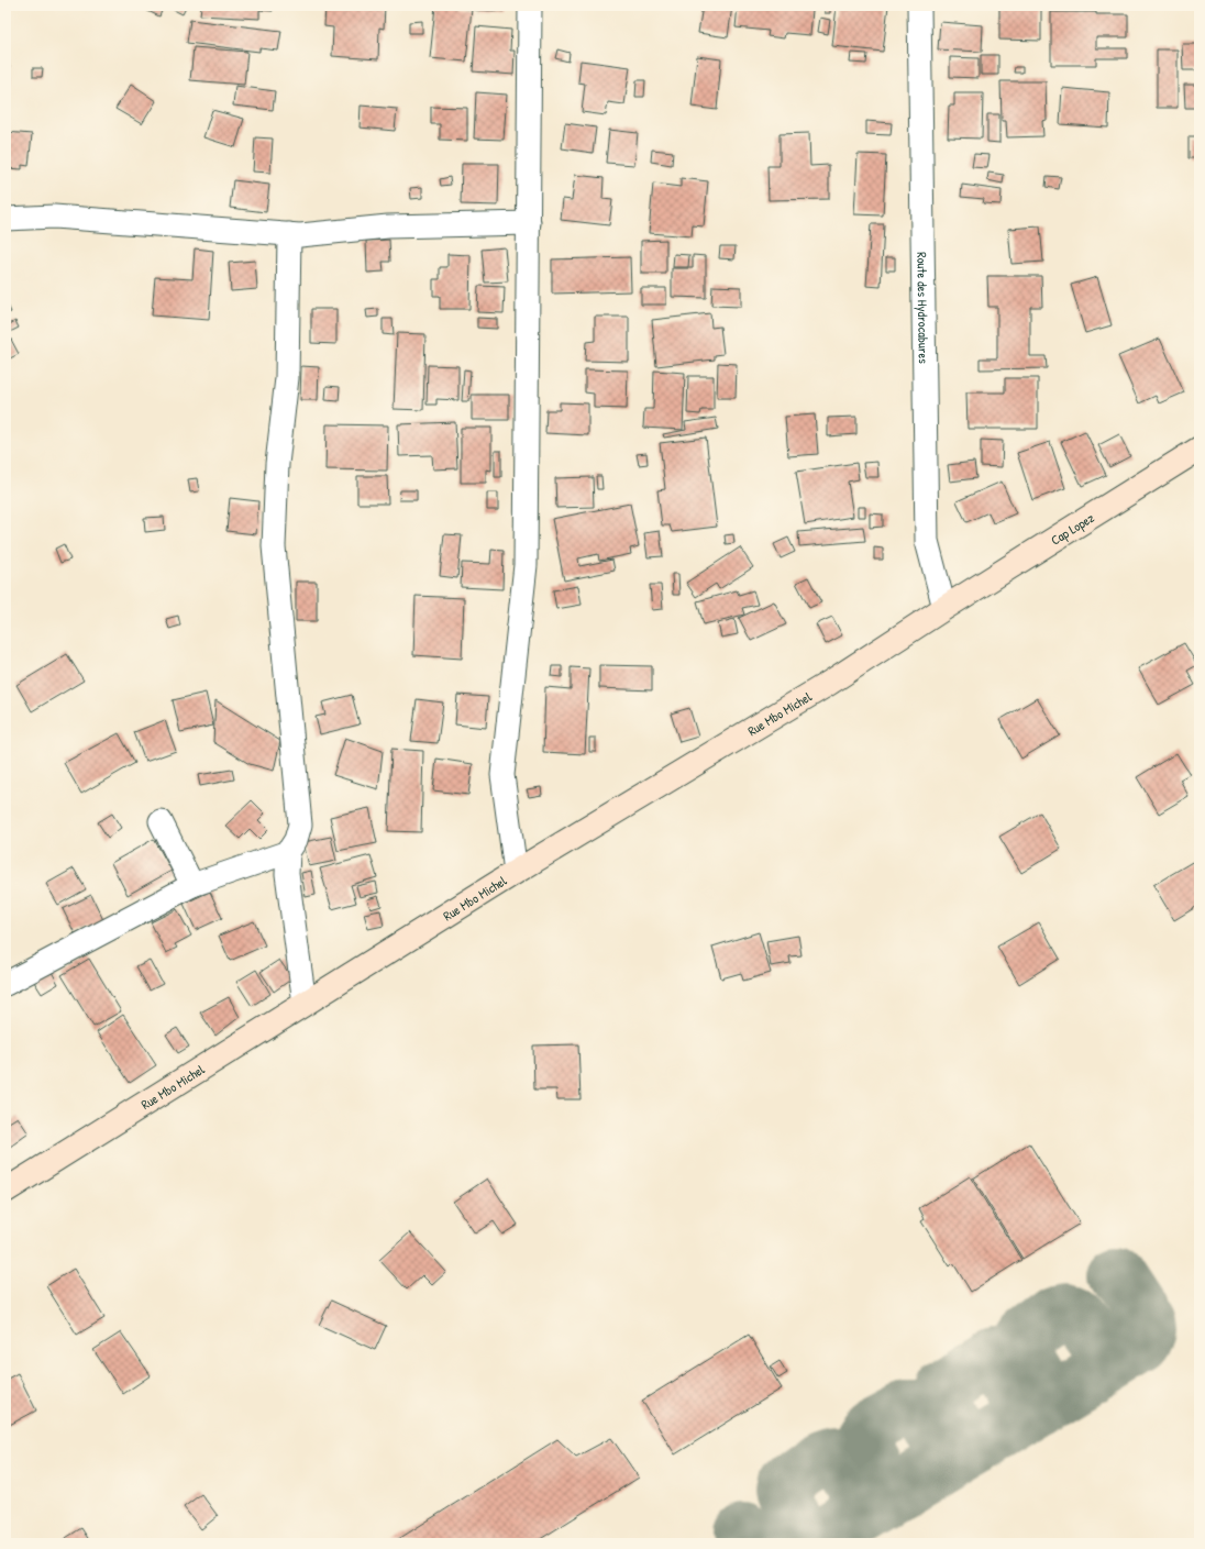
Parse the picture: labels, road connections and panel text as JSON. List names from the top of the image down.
{
  "streets": {
    "street": ["Route des Hydrocabures", "Cap Lopez", "Rue Mbo Michel"]
  },
  "crossings": [
    ["Route des Hydrocabures", "Cap Lopez"],
    ["Route des Hydrocabures", "Rue Mbo Michel"],
    ["Cap Lopez", "Rue Mbo Michel"]
  ]
}
